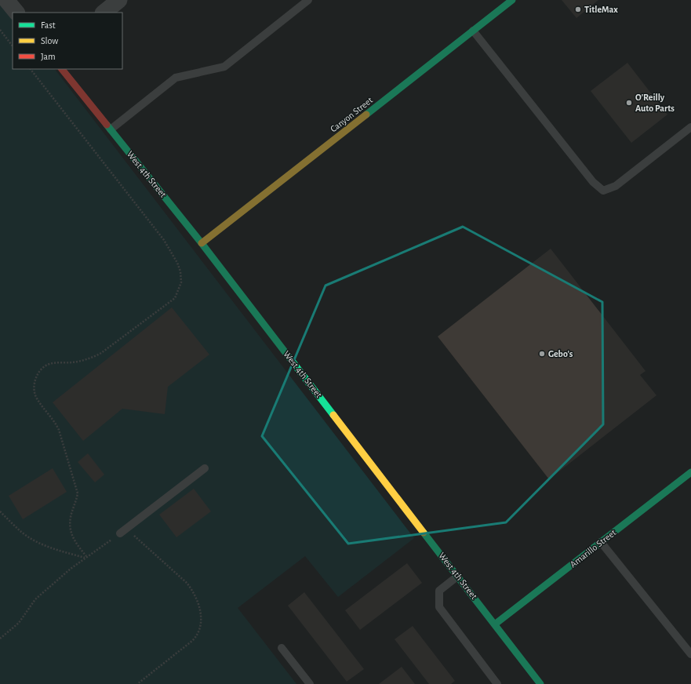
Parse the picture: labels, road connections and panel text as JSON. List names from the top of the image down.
{
  "streets": {
    "street": ["Canyon Street", "West 4th Street", "Amarillo Street"]
  },
  "crossings": [
    ["Canyon Street", "West 4th Street"],
    ["West 4th Street", "Amarillo Street"]
  ],
  "places": ["TitleMax", "O'Reilly Auto Parts", "Gebo's"],
  "legend": ["Fast", "Slow", "Jam"]
}
